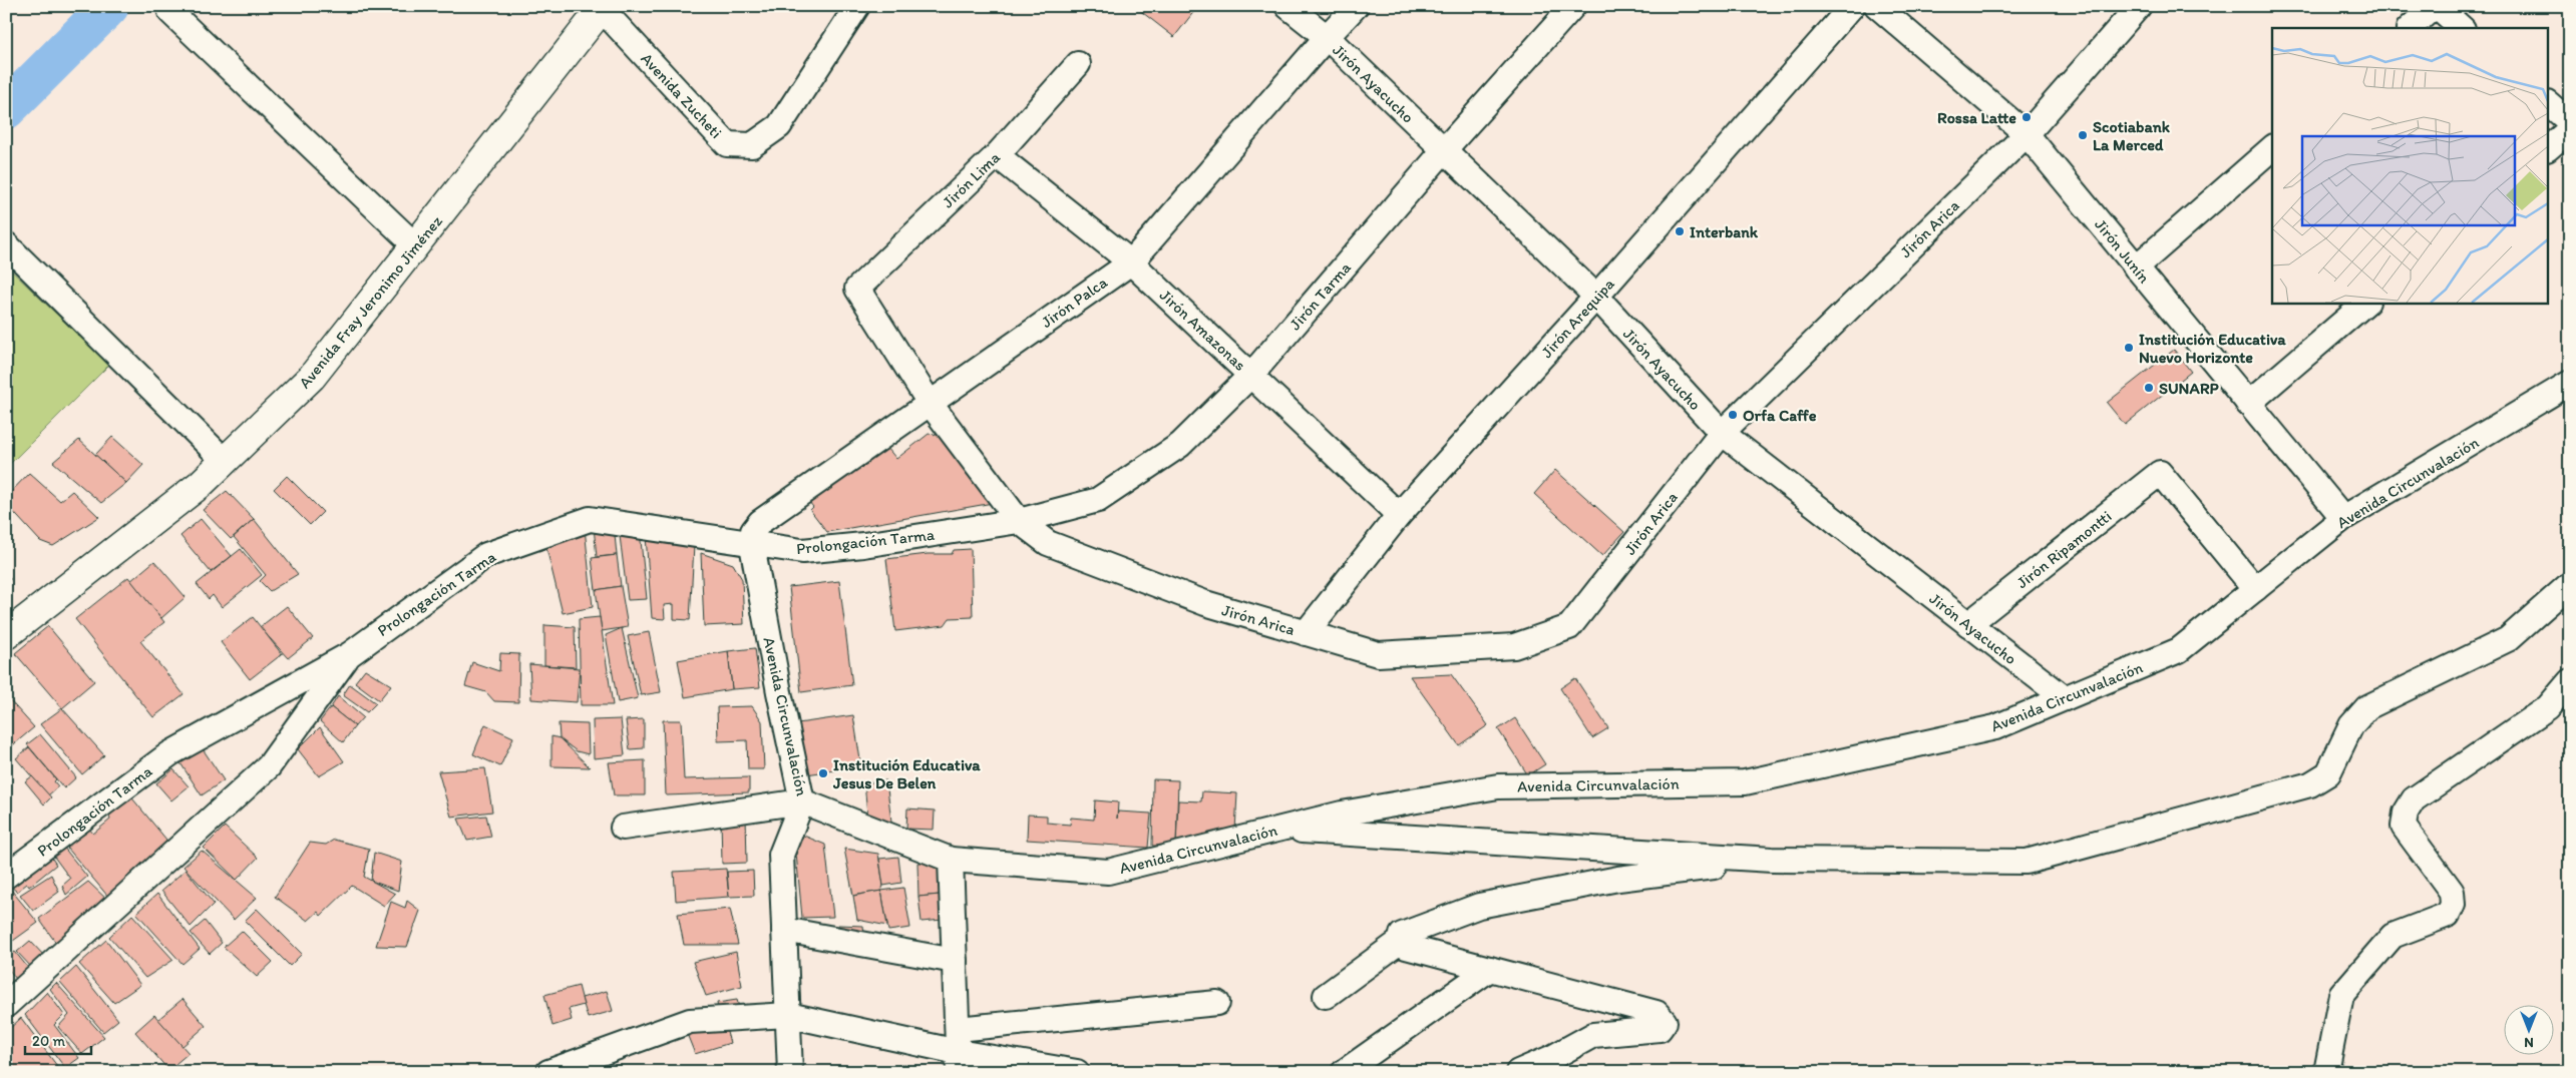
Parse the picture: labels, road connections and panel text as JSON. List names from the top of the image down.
{
  "streets": {
    "highway": ["Avenida Fray Jeronimo Jiménez"],
    "street": [
      "Jirón Ayacucho",
      "Avenida Zucheti",
      "Jirón Lima",
      "Jirón Arica",
      "Jirón Junín",
      "Jirón Tarma",
      "Jirón Palca",
      "Jirón Arequipa",
      "Jirón Amazonas",
      "Avenida Circunvalación",
      "Prolongación Tarma",
      "Jirón Ripamontti"
    ]
  },
  "crossings": [
    ["Jirón Ayacucho", "Jirón Arica"],
    ["Jirón Ayacucho", "Jirón Tarma"],
    ["Jirón Ayacucho", "Jirón Palca"],
    ["Jirón Ayacucho", "Jirón Arequipa"],
    ["Jirón Ayacucho", "Avenida Circunvalación"],
    ["Jirón Ayacucho", "Jirón Ripamontti"],
    ["Avenida Zucheti", "Avenida Fray Jeronimo Jiménez"],
    ["Jirón Lima", "Jirón Arica"],
    ["Jirón Lima", "Jirón Amazonas"],
    ["Jirón Arica", "Jirón Junín"],
    ["Jirón Arica", "Jirón Tarma"],
    ["Jirón Arica", "Jirón Palca"],
    ["Jirón Arica", "Jirón Arequipa"],
    ["Jirón Arica", "Prolongación Tarma"],
    ["Jirón Junín", "Avenida Circunvalación"],
    ["Jirón Tarma", "Jirón Amazonas"],
    ["Jirón Tarma", "Prolongación Tarma"],
    ["Jirón Palca", "Jirón Amazonas"],
    ["Jirón Palca", "Avenida Circunvalación"],
    ["Jirón Palca", "Prolongación Tarma"],
    ["Jirón Arequipa", "Jirón Amazonas"],
    ["Avenida Circunvalación", "Prolongación Tarma"],
    ["Avenida Circunvalación", "Jirón Ripamontti"]
  ],
  "places": [
    "Rossa Latte",
    "Scotiabank La Merced",
    "Interbank",
    "Institución Educativa Nuevo Horizonte",
    "SUNARP",
    "Orfa Caffe",
    "Institución Educativa Jesus De Belen"
  ],
  "scale_bar": "20 m",
  "north": "bottom"
}
